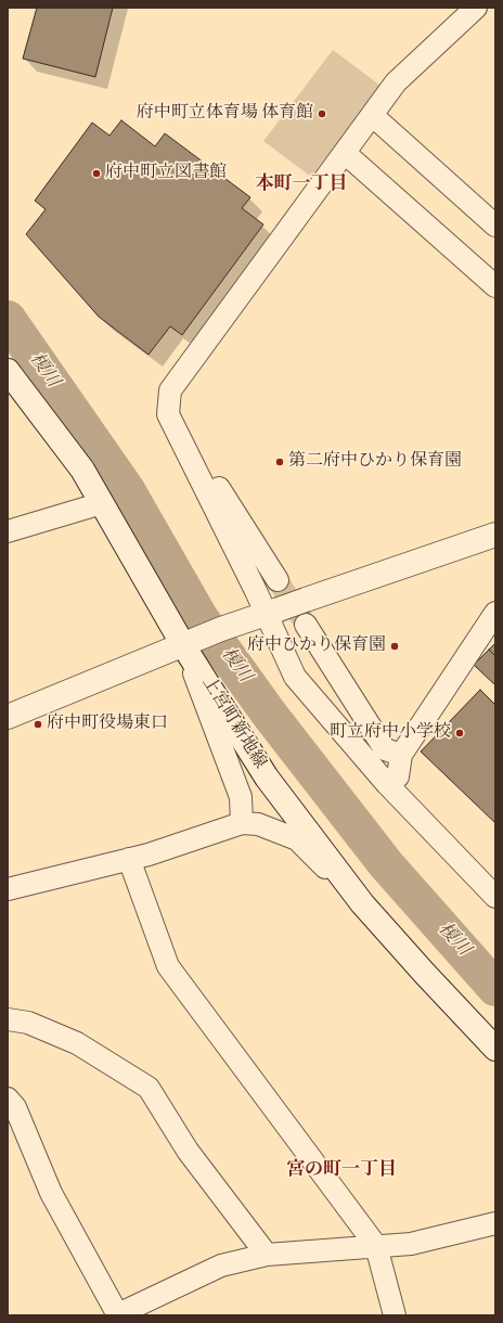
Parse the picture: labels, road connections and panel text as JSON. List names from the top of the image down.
{
  "streets": {
    "main road": ["上宮町新地線"]
  },
  "districts": ["本町一丁目", "宮の町一丁目"],
  "water": ["榎川"],
  "places": [
    "府中町立体育場 体育館",
    "府中町立図書館",
    "第二府中ひかり保育園",
    "府中ひかり保育園",
    "府中町役場東口",
    "町立府中小学校"
  ]
}
